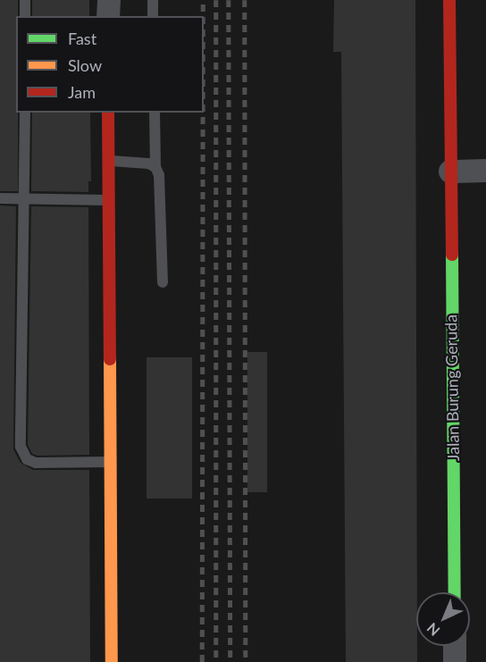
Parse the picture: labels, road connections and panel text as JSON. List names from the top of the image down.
{
  "streets": {
    "street": ["Jalan Burung Geruda"]
  },
  "legend": ["Fast", "Slow", "Jam"],
  "north": "bottom left"
}
